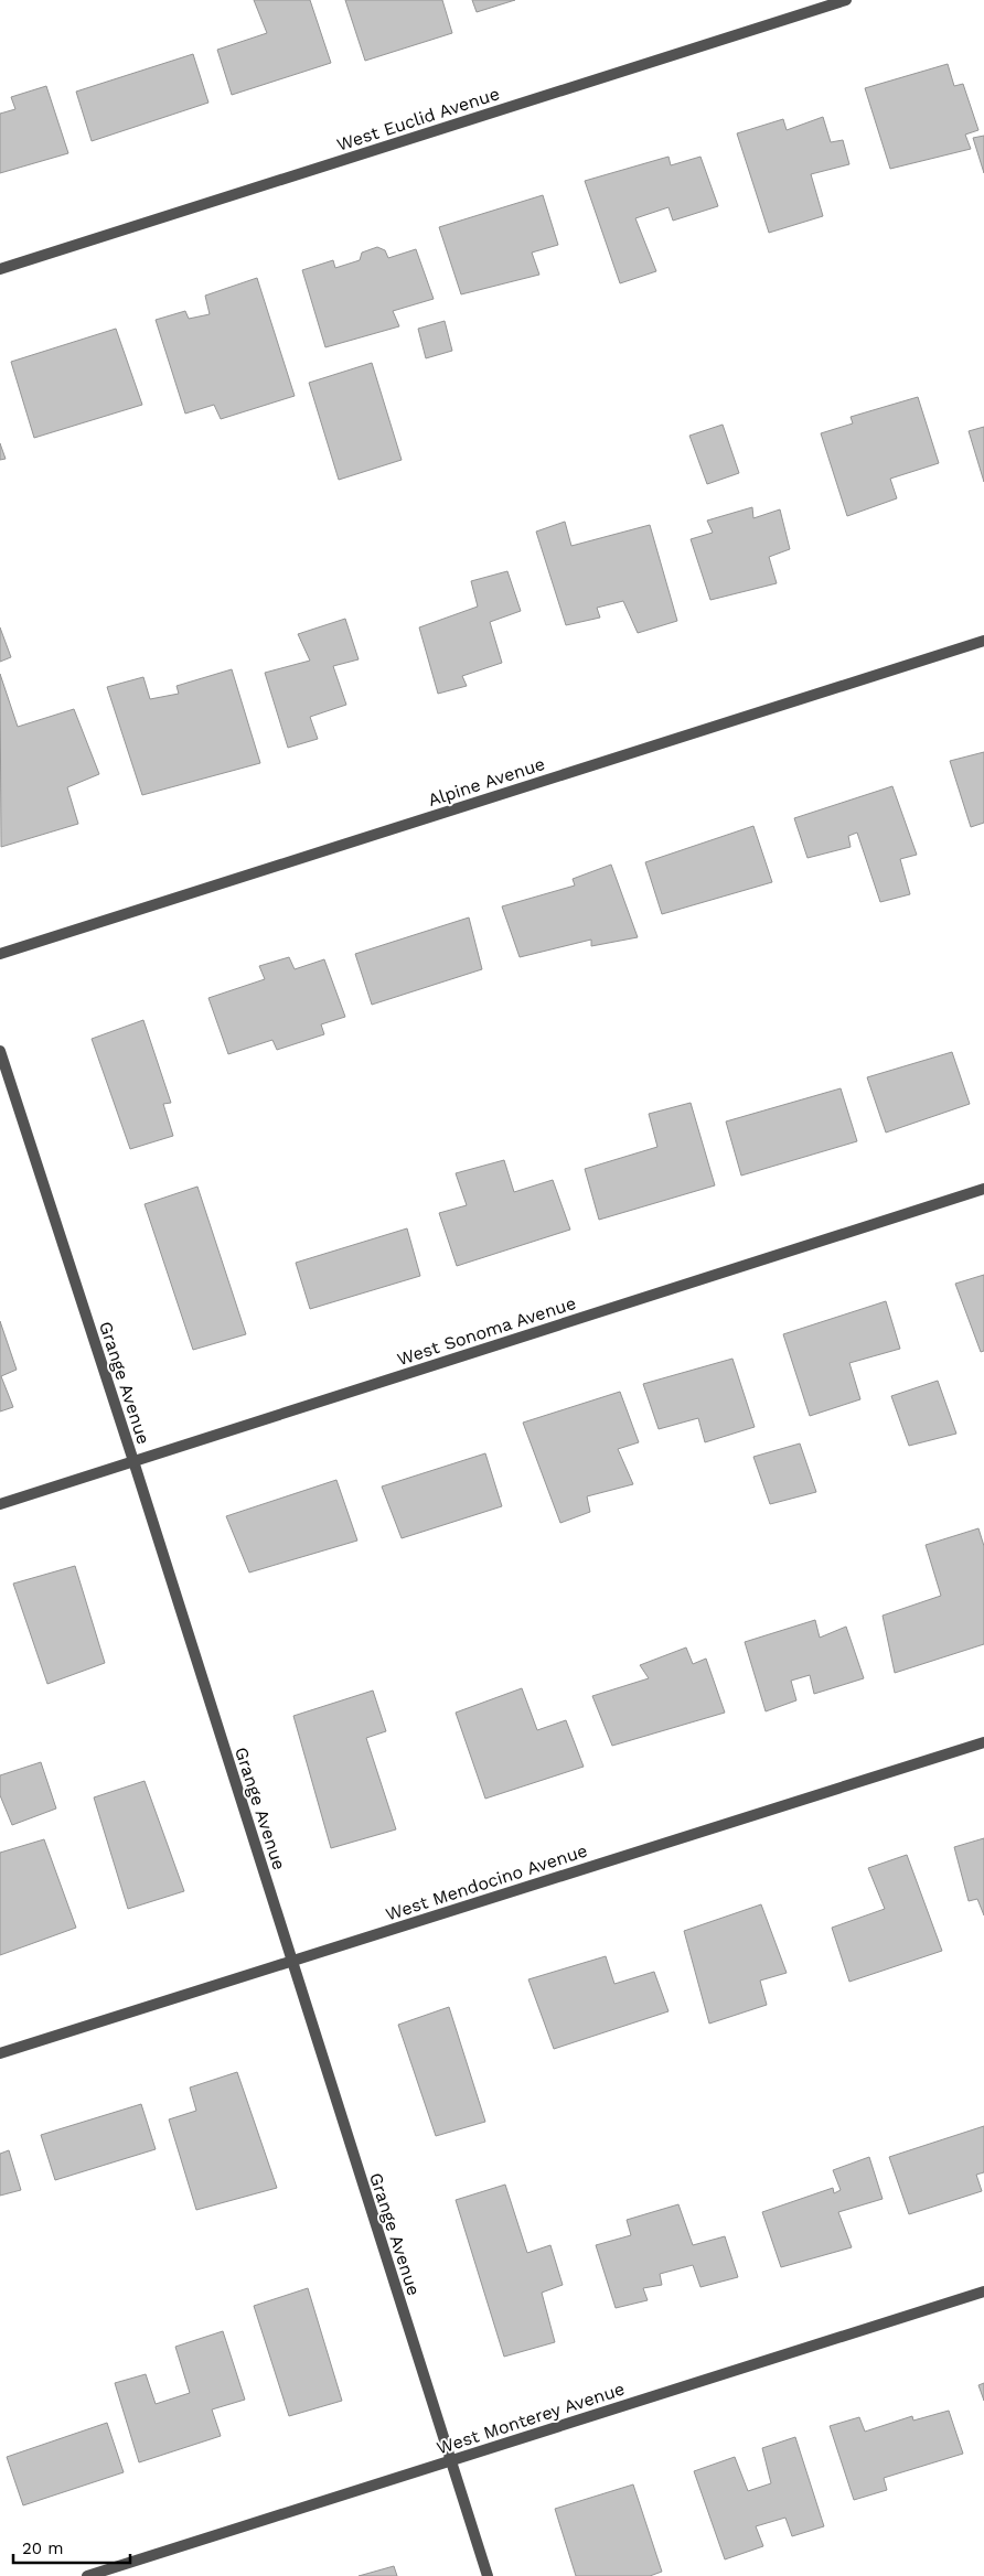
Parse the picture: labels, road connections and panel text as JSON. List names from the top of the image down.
{
  "streets": {
    "street": [
      "West Euclid Avenue",
      "Alpine Avenue",
      "West Sonoma Avenue",
      "Grange Avenue",
      "West Mendocino Avenue",
      "West Monterey Avenue"
    ]
  },
  "crossings": [
    ["West Sonoma Avenue", "Grange Avenue"],
    ["Grange Avenue", "West Mendocino Avenue"],
    ["Grange Avenue", "West Monterey Avenue"]
  ],
  "scale_bar": "20 m"
}
